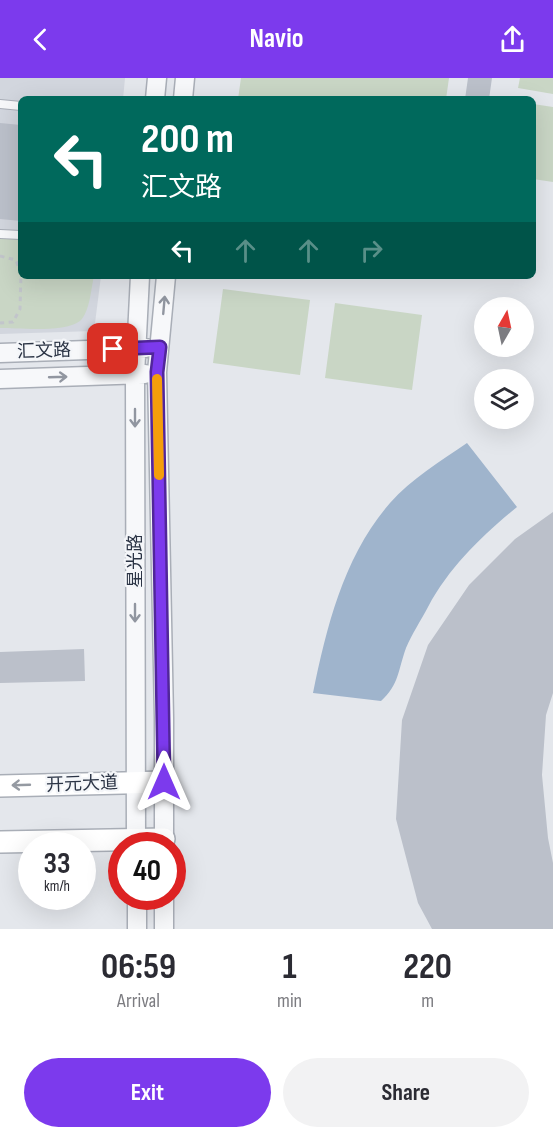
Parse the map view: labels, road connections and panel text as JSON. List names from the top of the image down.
{
  "streets": {
    "main road": ["开元大道"],
    "street": ["汇文路", "星光路"]
  },
  "crossings": [
    ["汇文路", "星光路"],
    ["星光路", "开元大道"]
  ],
  "north": "top",
  "page": {
    "header": "Navio",
    "turn": ["200 m", "汇文路"],
    "speed": "33 km/h",
    "limit": "40",
    "eta": [
      "06:59",
      "Arrival",
      "1",
      "min",
      "220",
      "m"
    ],
    "buttons": ["Exit", "Share"]
  }
}
